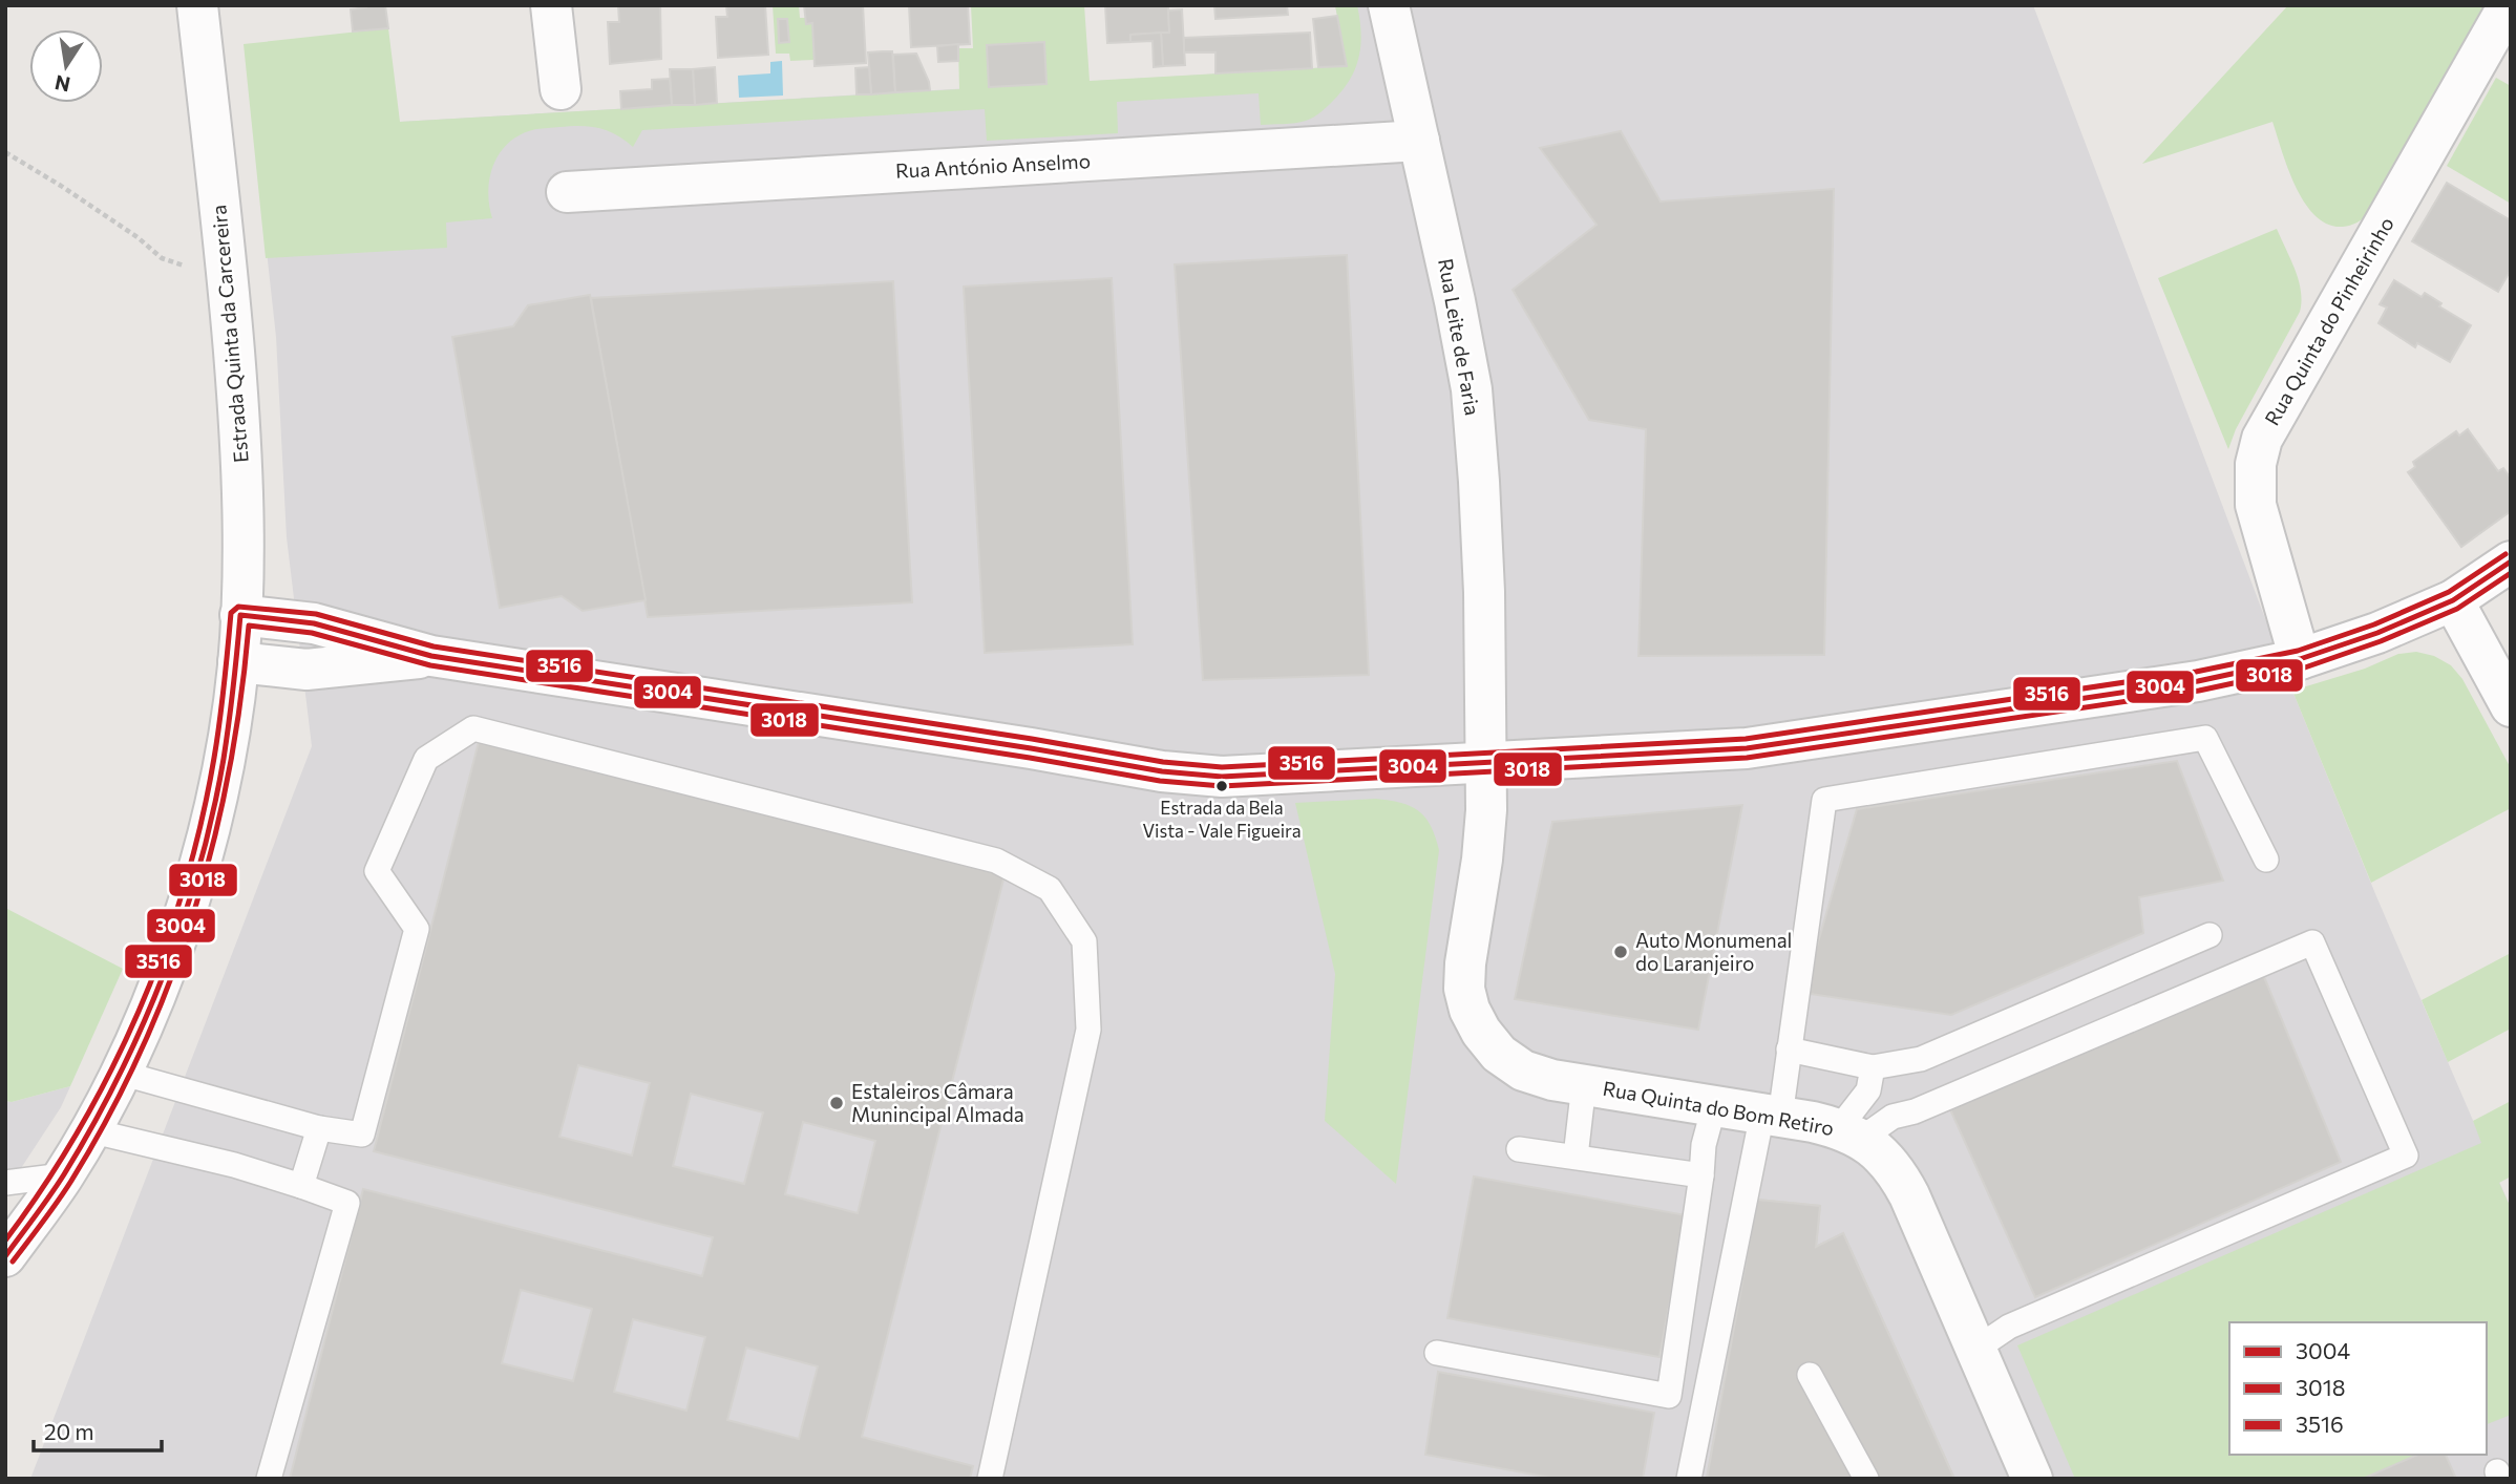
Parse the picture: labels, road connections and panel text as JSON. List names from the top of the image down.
{
  "streets": {
    "street": [
      "Rua António Anselmo",
      "Rua Quinta do Pinheirinho",
      "Estrada Quinta da Carcereira",
      "Rua Leite de Faria",
      "Rua Quinta do Bom Retiro"
    ]
  },
  "crossings": [
    ["Rua António Anselmo", "Rua Leite de Faria"],
    ["Rua Leite de Faria", "Rua Quinta do Bom Retiro"]
  ],
  "places": ["Estrada da Bela Vista - Vale Figueira", "Auto Monumenal do Laranjeiro", "Estaleiros Câmara Munincipal Almada"],
  "lines": ["transit line 3516", "transit line 3004", "transit line 3018"],
  "legend": ["3004", "3018", "3516"],
  "scale_bar": "20 m",
  "north": "bottom"
}
